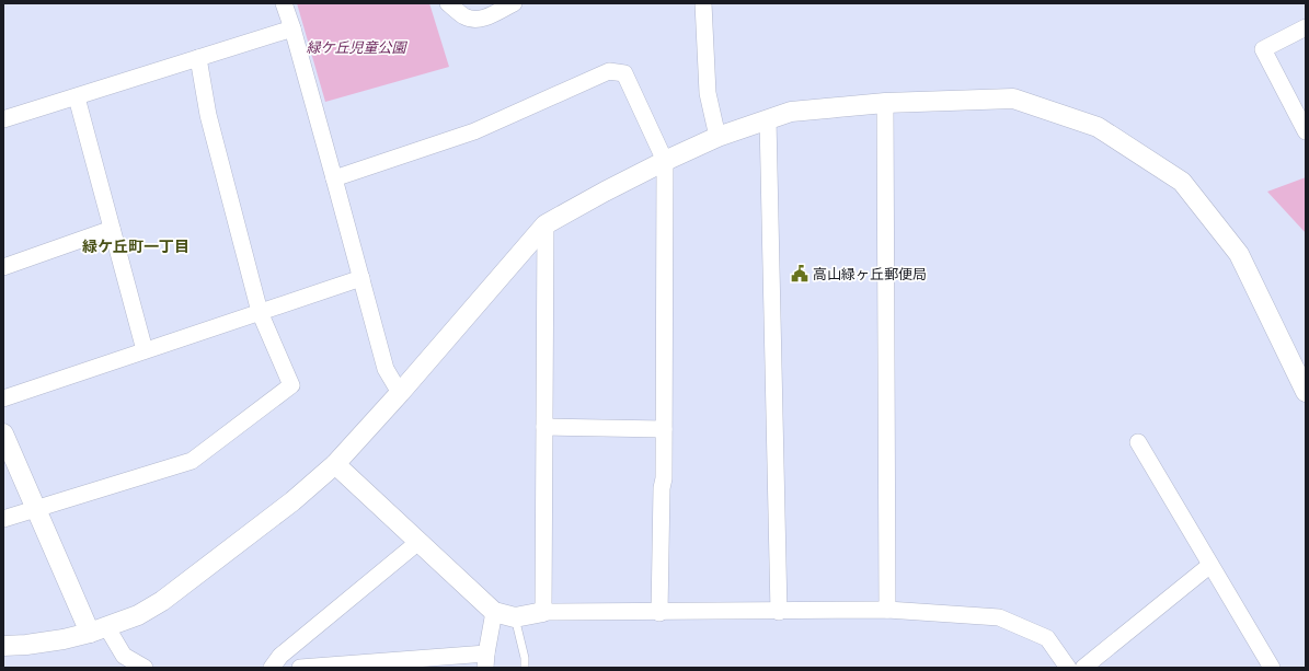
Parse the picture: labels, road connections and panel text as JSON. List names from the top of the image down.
{
  "districts": ["緑ケ丘町一丁目"],
  "parks": ["緑ケ丘児童公園"],
  "places": {
    "public building": ["高山緑ヶ丘郵便局"]
  }
}
